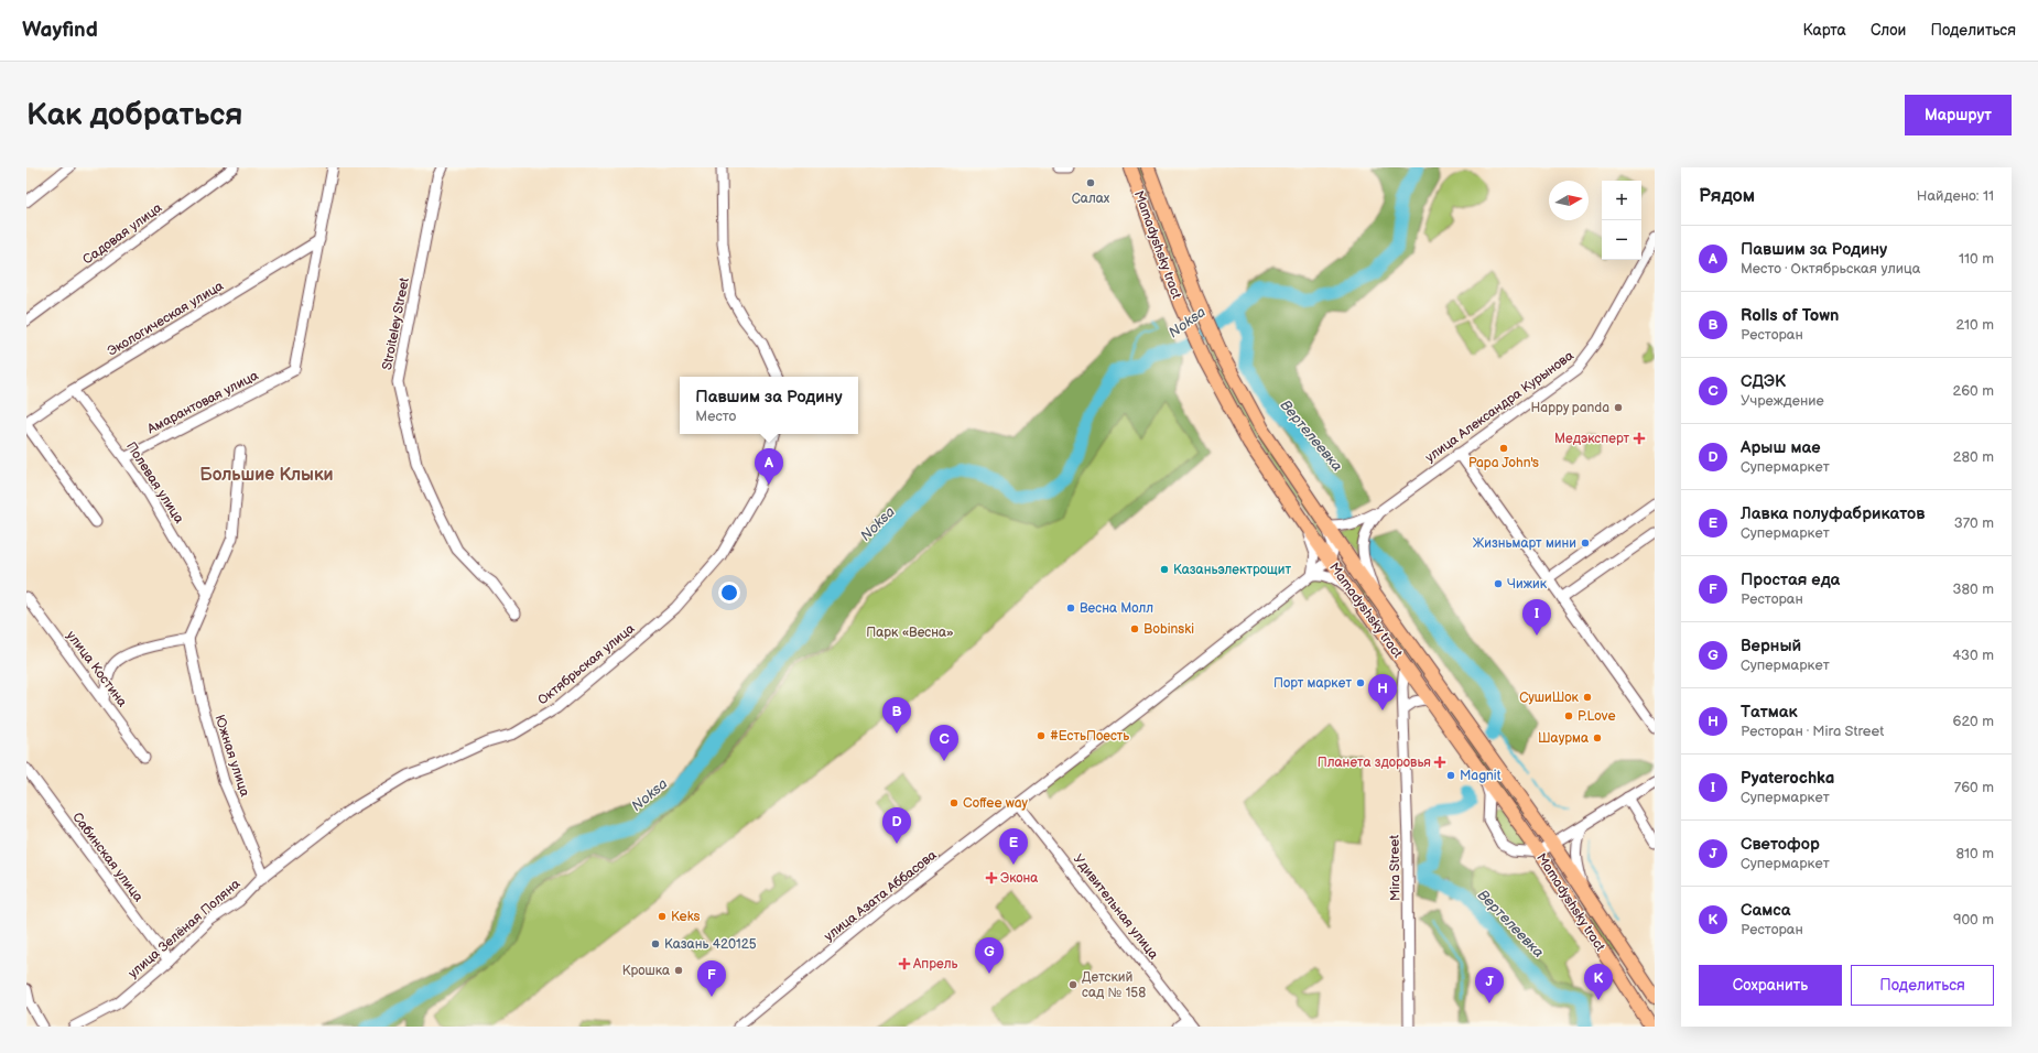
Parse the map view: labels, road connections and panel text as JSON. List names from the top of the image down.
{
  "streets": {
    "main road": ["Mamadyshsky tract"],
    "street": [
      "Садовая улица",
      "Экологическая улица",
      "Stroiteley Street",
      "Амарантовая улица",
      "улица Александра Курынова",
      "Полевая улица",
      "Октябрьская улица",
      "улица Костина",
      "Южная улица",
      "Сабинская улица",
      "Mira Street",
      "улица Азата Аббасова",
      "Удивительная улица",
      "улица Зелёная Поляна"
    ]
  },
  "crossings": [
    ["Mamadyshsky tract", "улица Александра Курынова"],
    ["Mamadyshsky tract", "Mira Street"],
    ["Mamadyshsky tract", "улица Азата Аббасова"],
    ["Экологическая улица", "Амарантовая улица"],
    ["Экологическая улица", "Полевая улица"],
    ["Амарантовая улица", "Полевая улица"],
    ["Октябрьская улица", "Южная улица"],
    ["Октябрьская улица", "улица Зелёная Поляна"],
    ["Южная улица", "улица Зелёная Поляна"],
    ["Сабинская улица", "улица Зелёная Поляна"],
    ["улица Азата Аббасова", "Удивительная улица"]
  ],
  "districts": ["Большие Клыки"],
  "water": ["Noksa", "Вертелеевка"],
  "parks": ["Парк «Весна»"],
  "places": {
    "other": [
      "Салах",
      "Happy panda",
      "Papa John's",
      "Жизньмарт мини",
      "Казаньэлектрощит",
      "Чижик",
      "Весна Молл",
      "Bobinski",
      "Порт маркет",
      "СушиШок",
      "P.Love",
      "#ЕстьПоесть",
      "Шаурма",
      "Magnit",
      "Coffee way",
      "Keks",
      "Казань 420125",
      "Крошка",
      "Детский сад № 158"
    ],
    "health": [
      "Медэксперт",
      "Планета здоровья",
      "Экона",
      "Апрель"
    ]
  },
  "north": "right",
  "page": {
    "header": "Wayfind",
    "nav": ["Карта", "Слои", "Поделиться"],
    "buttons": [
      "Маршрут",
      ["Сохранить", "Поделиться"]
    ],
    "title": "Как добраться",
    "heading": ["Рядом", "Найдено: 11"],
    "map_buttons": ["+", "−"],
    "list": [
      {
        "mark": "A",
        "name": "Павшим за Родину",
        "note": "Место · Октябрьская улица",
        "value": "110 m"
      },
      {
        "mark": "B",
        "name": "Rolls of Town",
        "note": "Ресторан",
        "value": "210 m"
      },
      {
        "mark": "C",
        "name": "СДЭК",
        "note": "Учреждение",
        "value": "260 m"
      },
      {
        "mark": "D",
        "name": "Арыш мае",
        "note": "Супермаркет",
        "value": "280 m"
      },
      {
        "mark": "E",
        "name": "Лавка полуфабрикатов",
        "note": "Супермаркет",
        "value": "370 m"
      },
      {
        "mark": "F",
        "name": "Простая еда",
        "note": "Ресторан",
        "value": "380 m"
      },
      {
        "mark": "G",
        "name": "Верный",
        "note": "Супермаркет",
        "value": "430 m"
      },
      {
        "mark": "H",
        "name": "Татмак",
        "note": "Ресторан · Mira Street",
        "value": "620 m"
      },
      {
        "mark": "I",
        "name": "Pyaterochka",
        "note": "Супермаркет",
        "value": "760 m"
      },
      {
        "mark": "J",
        "name": "Светофор",
        "note": "Супермаркет",
        "value": "810 m"
      },
      {
        "mark": "K",
        "name": "Самса",
        "note": "Ресторан",
        "value": "900 m"
      }
    ],
    "popup": ["Павшим за Родину", "Место"],
    "pins": [
      "A",
      "I",
      "H",
      "B",
      "C",
      "D",
      "E",
      "G",
      "F",
      "K",
      "J"
    ]
  }
}
